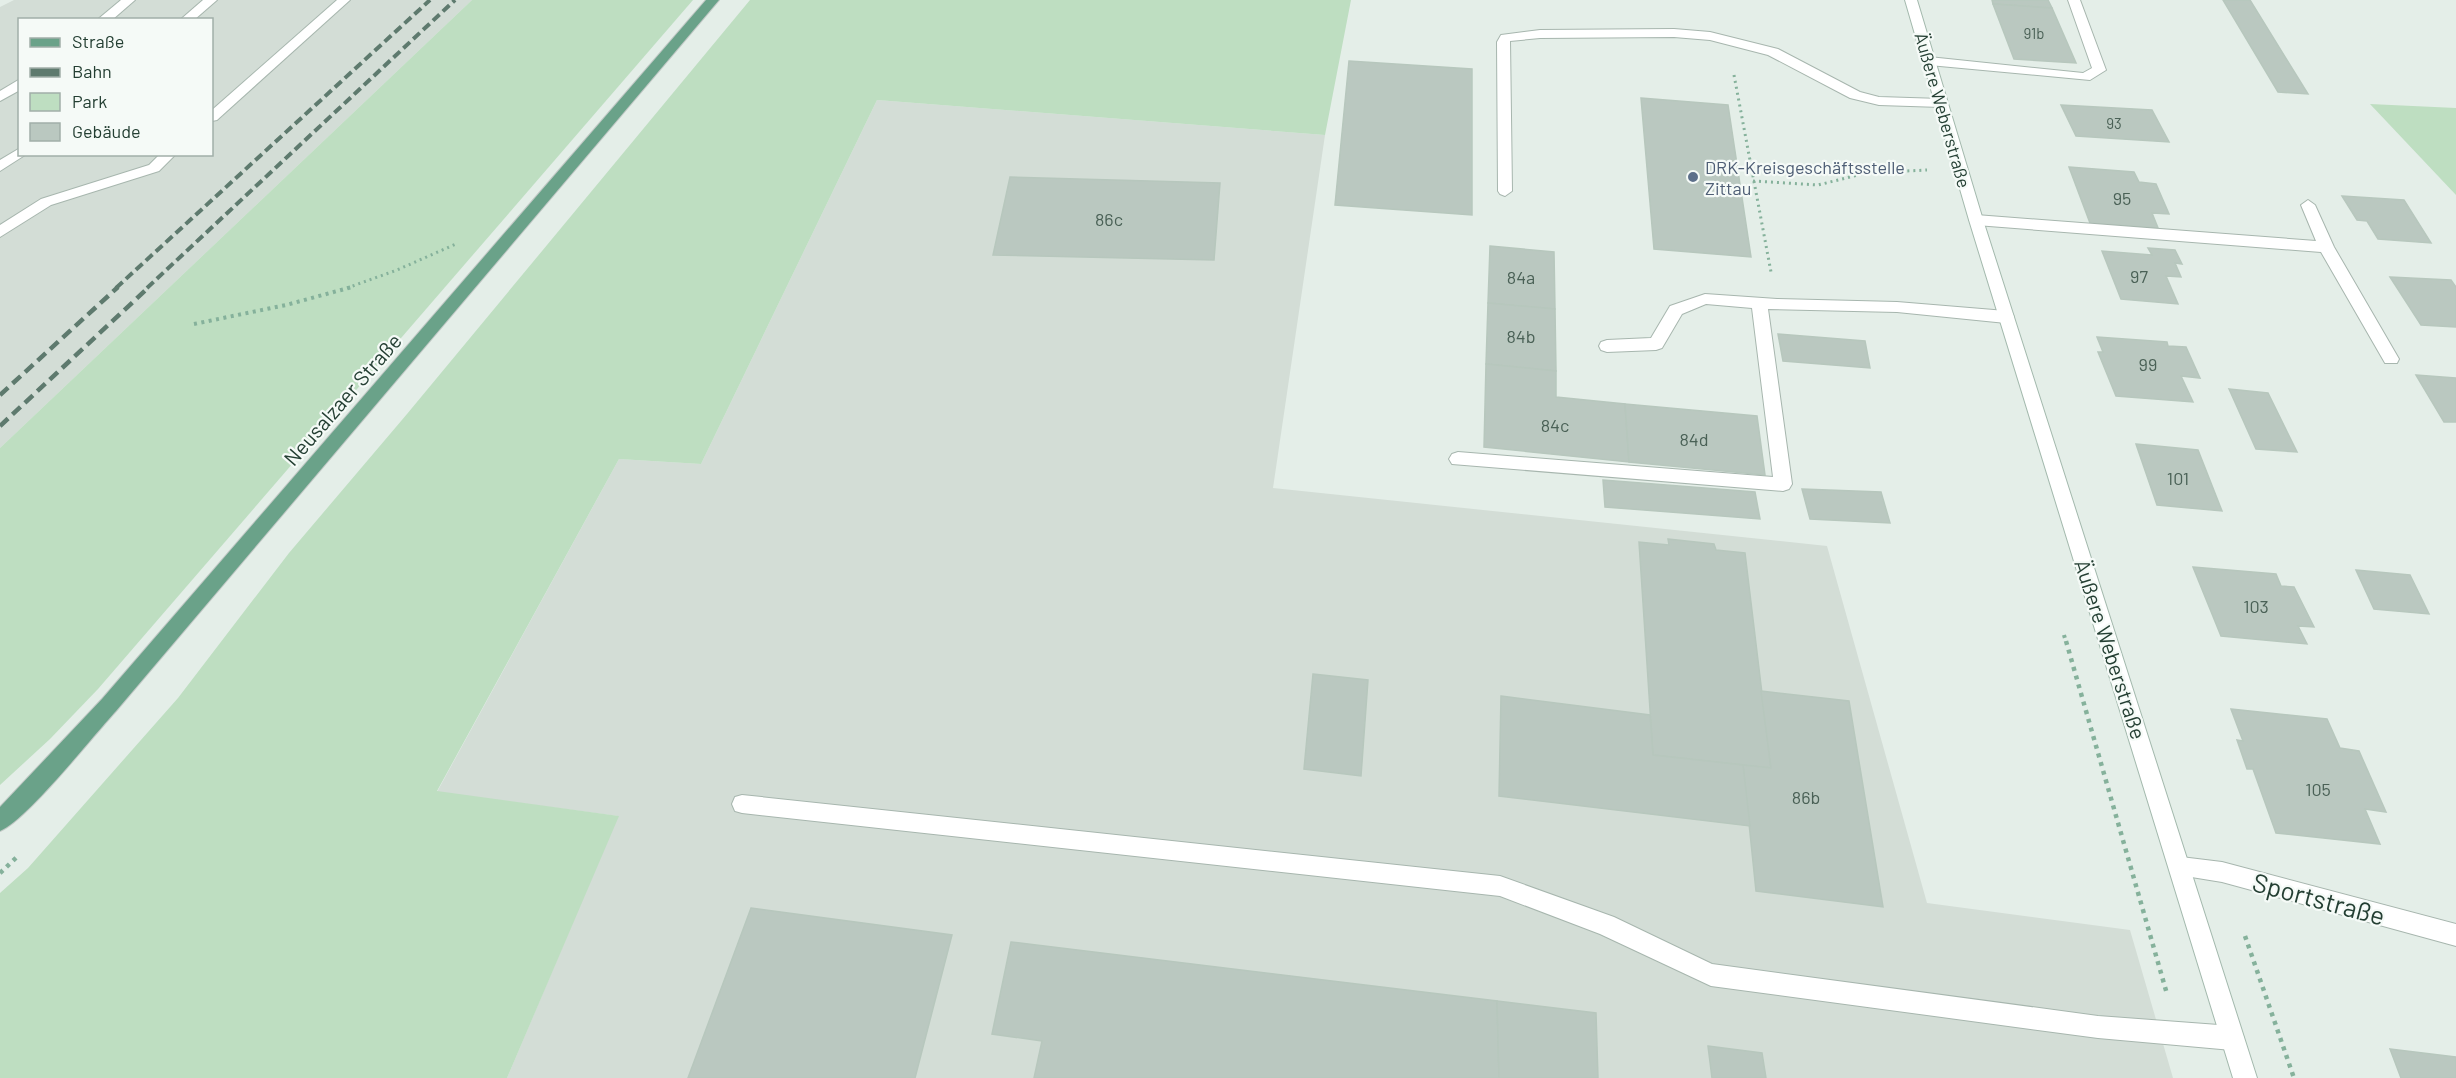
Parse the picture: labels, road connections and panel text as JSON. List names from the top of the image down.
{
  "streets": {
    "main road": ["Äußere Weberstraße", "Neusalzaer Straße", "Sportstraße"]
  },
  "crossings": [
    ["Äußere Weberstraße", "Sportstraße"]
  ],
  "places": ["DRK-Kreisgeschäftsstelle Zittau"],
  "house_numbers": [
    "91b",
    "93",
    "95",
    "86c",
    "97",
    "84a",
    "84b",
    "99",
    "84c",
    "84d",
    "101",
    "103",
    "105",
    "86b"
  ],
  "legend": [
    "Straße",
    "Bahn",
    "Park",
    "Gebäude"
  ]
}
